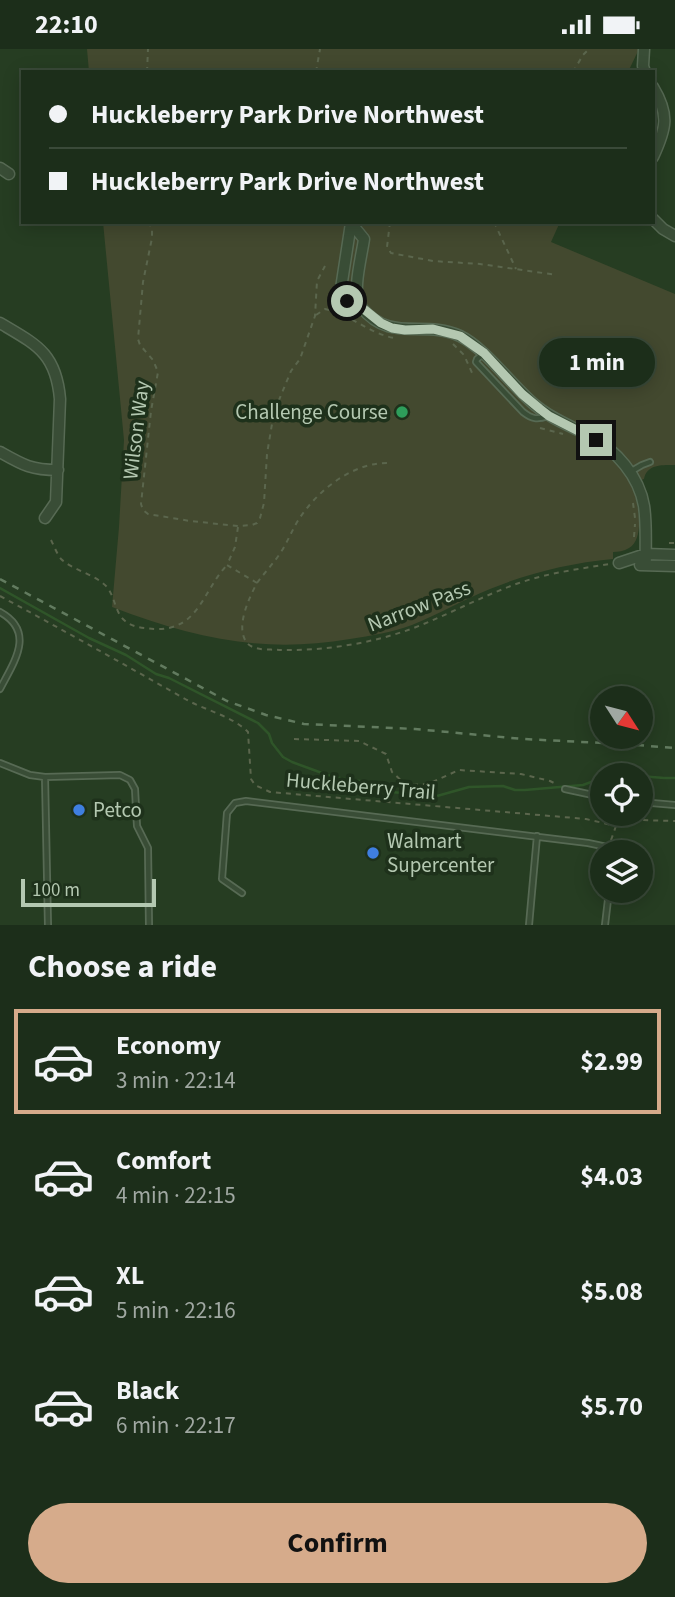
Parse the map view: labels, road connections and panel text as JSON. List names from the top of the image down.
{
  "streets": {
    "path": ["Wilson Way", "Narrow Pass", "Huckleberry Trail"]
  },
  "places": ["Challenge Course", "Petco", "Walmart Supercenter"],
  "scale_bar": "100 m",
  "north": "bottom right",
  "page": {
    "status": "22:10",
    "banner": ["Huckleberry Park Drive Northwest", "Huckleberry Park Drive Northwest"],
    "bubble": "1 min",
    "scale": "100 m",
    "heading": "Choose a ride",
    "list": [
      {
        "name": "Economy",
        "note": "3 min · 22:14",
        "value": "$2.99"
      },
      {
        "name": "Comfort",
        "note": "4 min · 22:15",
        "value": "$4.03"
      },
      {
        "name": "XL",
        "note": "5 min · 22:16",
        "value": "$5.08"
      },
      {
        "name": "Black",
        "note": "6 min · 22:17",
        "value": "$5.70"
      }
    ],
    "buttons": "Confirm"
  }
}
